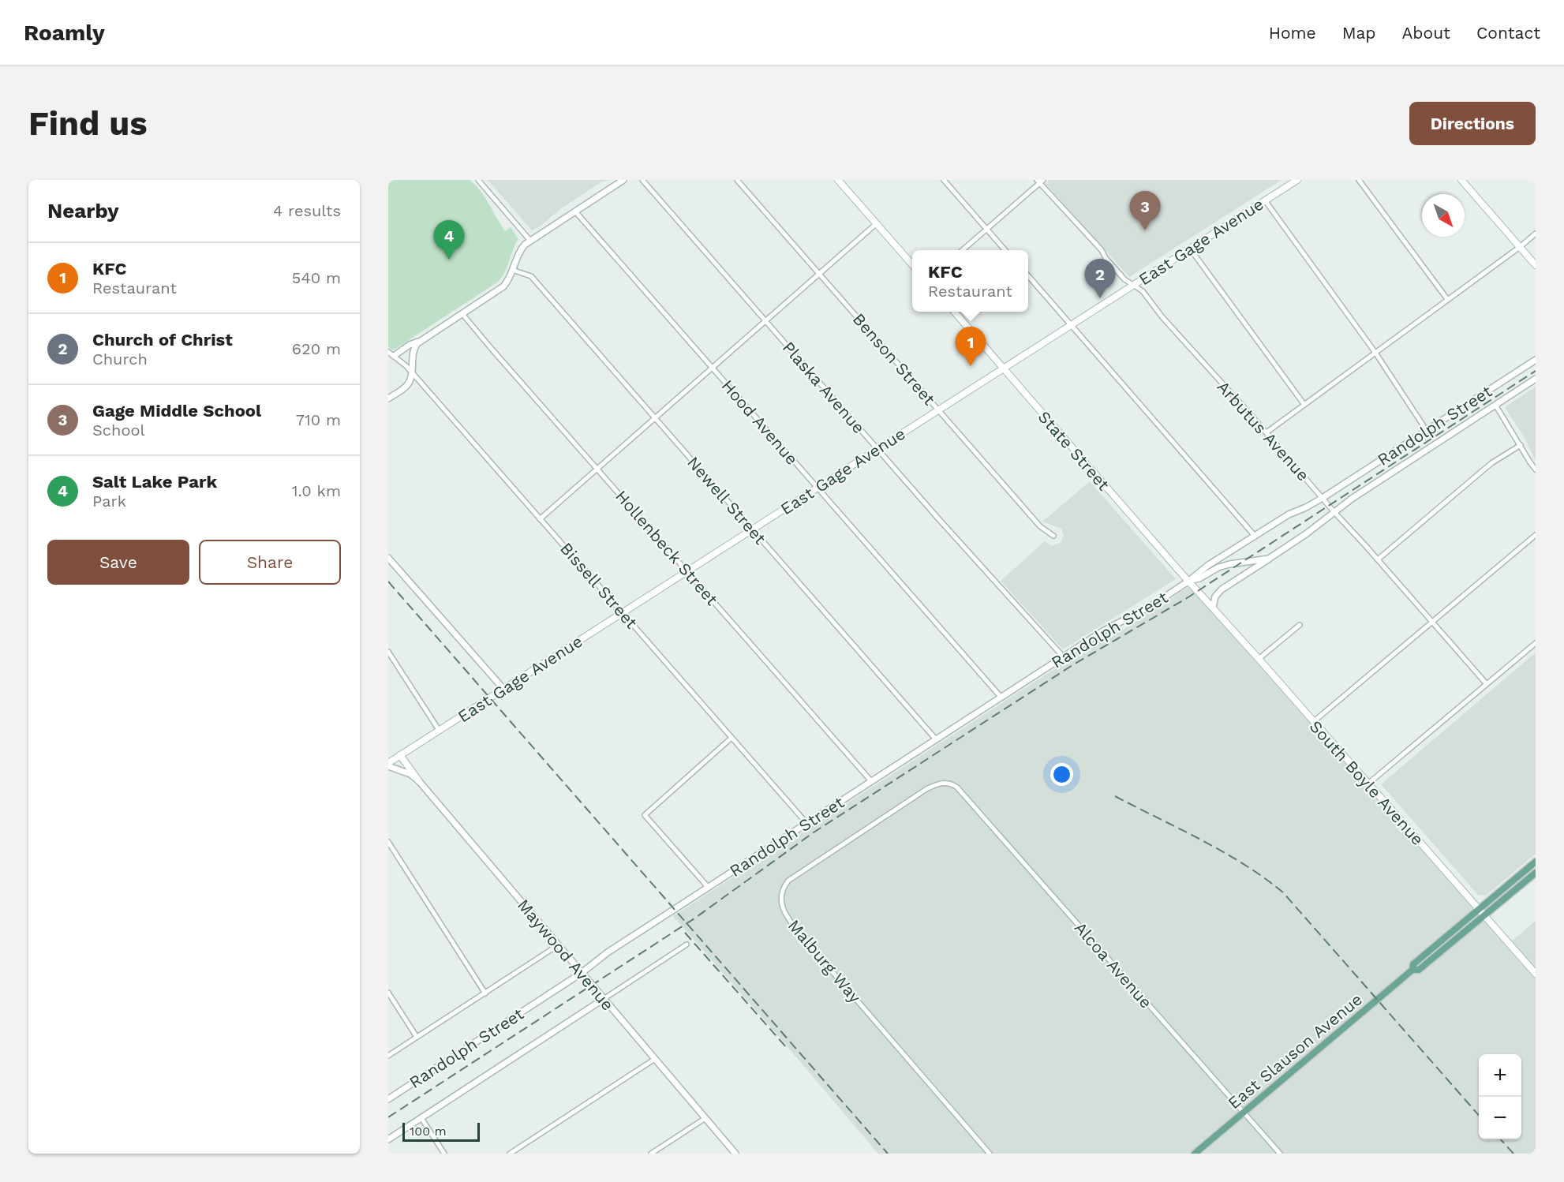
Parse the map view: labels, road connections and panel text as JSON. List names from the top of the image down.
{
  "streets": {
    "main road": [
      "East Gage Avenue",
      "State Street",
      "South Boyle Avenue",
      "East Slauson Avenue"
    ],
    "street": [
      "Benson Street",
      "Plaska Avenue",
      "Hood Avenue",
      "Randolph Street",
      "Arbutus Avenue",
      "Newell Street",
      "Hollenbeck Street",
      "Bissell Street",
      "Maywood Avenue",
      "Malburg Way",
      "Alcoa Avenue"
    ]
  },
  "crossings": [
    ["East Gage Avenue", "Benson Street"],
    ["East Gage Avenue", "Plaska Avenue"],
    ["East Gage Avenue", "Hood Avenue"],
    ["East Gage Avenue", "Arbutus Avenue"],
    ["East Gage Avenue", "State Street"],
    ["East Gage Avenue", "Newell Street"],
    ["East Gage Avenue", "Hollenbeck Street"],
    ["East Gage Avenue", "Bissell Street"],
    ["East Gage Avenue", "Maywood Avenue"],
    ["Plaska Avenue", "Randolph Street"],
    ["Hood Avenue", "Randolph Street"],
    ["Randolph Street", "Arbutus Avenue"],
    ["Randolph Street", "State Street"],
    ["Randolph Street", "Newell Street"],
    ["Randolph Street", "Hollenbeck Street"],
    ["Randolph Street", "Bissell Street"],
    ["Randolph Street", "Maywood Avenue"],
    ["State Street", "South Boyle Avenue"],
    ["South Boyle Avenue", "East Slauson Avenue"],
    ["Malburg Way", "Alcoa Avenue"],
    ["Alcoa Avenue", "East Slauson Avenue"]
  ],
  "scale_bar": "100 m",
  "north": "bottom right",
  "page": {
    "header": "Roamly",
    "nav": [
      "Home",
      "Map",
      "About",
      "Contact"
    ],
    "buttons": [
      "Directions",
      ["Save", "Share"]
    ],
    "title": "Find us",
    "heading": ["Nearby", "4 results"],
    "pins": [
      "3",
      "4",
      "2",
      "1"
    ],
    "list": [
      {
        "mark": "1",
        "name": "KFC",
        "note": "Restaurant",
        "value": "540 m"
      },
      {
        "mark": "2",
        "name": "Church of Christ",
        "note": "Church",
        "value": "620 m"
      },
      {
        "mark": "3",
        "name": "Gage Middle School",
        "note": "School",
        "value": "710 m"
      },
      {
        "mark": "4",
        "name": "Salt Lake Park",
        "note": "Park",
        "value": "1.0 km"
      }
    ],
    "popup": ["KFC", "Restaurant"],
    "map_buttons": ["+", "−"],
    "scale": "100 m"
  }
}
